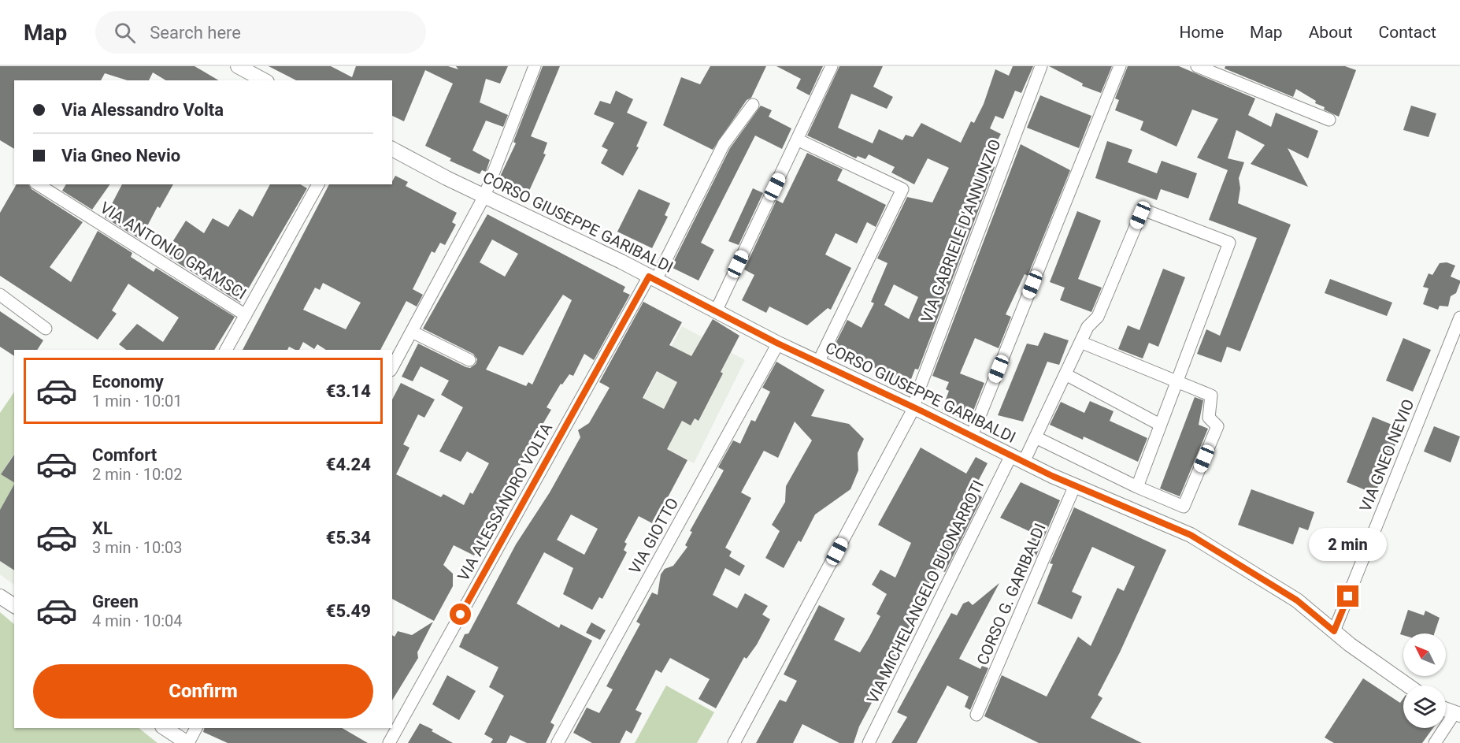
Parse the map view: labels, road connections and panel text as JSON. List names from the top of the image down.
{
  "streets": {
    "street": [
      "CORSO GIUSEPPE GARIBALDI",
      "VIA GABRIELE D'ANNUNZIO",
      "VIA ANTONIO GRAMSCI",
      "VIA GNEO NEVIO",
      "VIA ALESSANDRO VOLTA",
      "VIA GIOTTO",
      "VIA MICHELANGELO BUONARROTI",
      "CORSO G. GARIBALDI"
    ]
  },
  "crossings": [
    ["CORSO GIUSEPPE GARIBALDI", "VIA GABRIELE D'ANNUNZIO"],
    ["CORSO GIUSEPPE GARIBALDI", "VIA GNEO NEVIO"],
    ["CORSO GIUSEPPE GARIBALDI", "VIA ALESSANDRO VOLTA"],
    ["CORSO GIUSEPPE GARIBALDI", "VIA GIOTTO"],
    ["CORSO GIUSEPPE GARIBALDI", "VIA MICHELANGELO BUONARROTI"],
    ["CORSO GIUSEPPE GARIBALDI", "CORSO G. GARIBALDI"]
  ],
  "north": "top left",
  "page": {
    "header": "Map",
    "search": "Search here",
    "nav": [
      "Home",
      "Map",
      "About",
      "Contact"
    ],
    "banner": ["Via Alessandro Volta", "Via Gneo Nevio"],
    "list": [
      {
        "name": "Economy",
        "note": "1 min · 10:01",
        "value": "€3.14"
      },
      {
        "name": "Comfort",
        "note": "2 min · 10:02",
        "value": "€4.24"
      },
      {
        "name": "XL",
        "note": "3 min · 10:03",
        "value": "€5.34"
      },
      {
        "name": "Green",
        "note": "4 min · 10:04",
        "value": "€5.49"
      }
    ],
    "bubble": "2 min",
    "buttons": "Confirm"
  }
}
